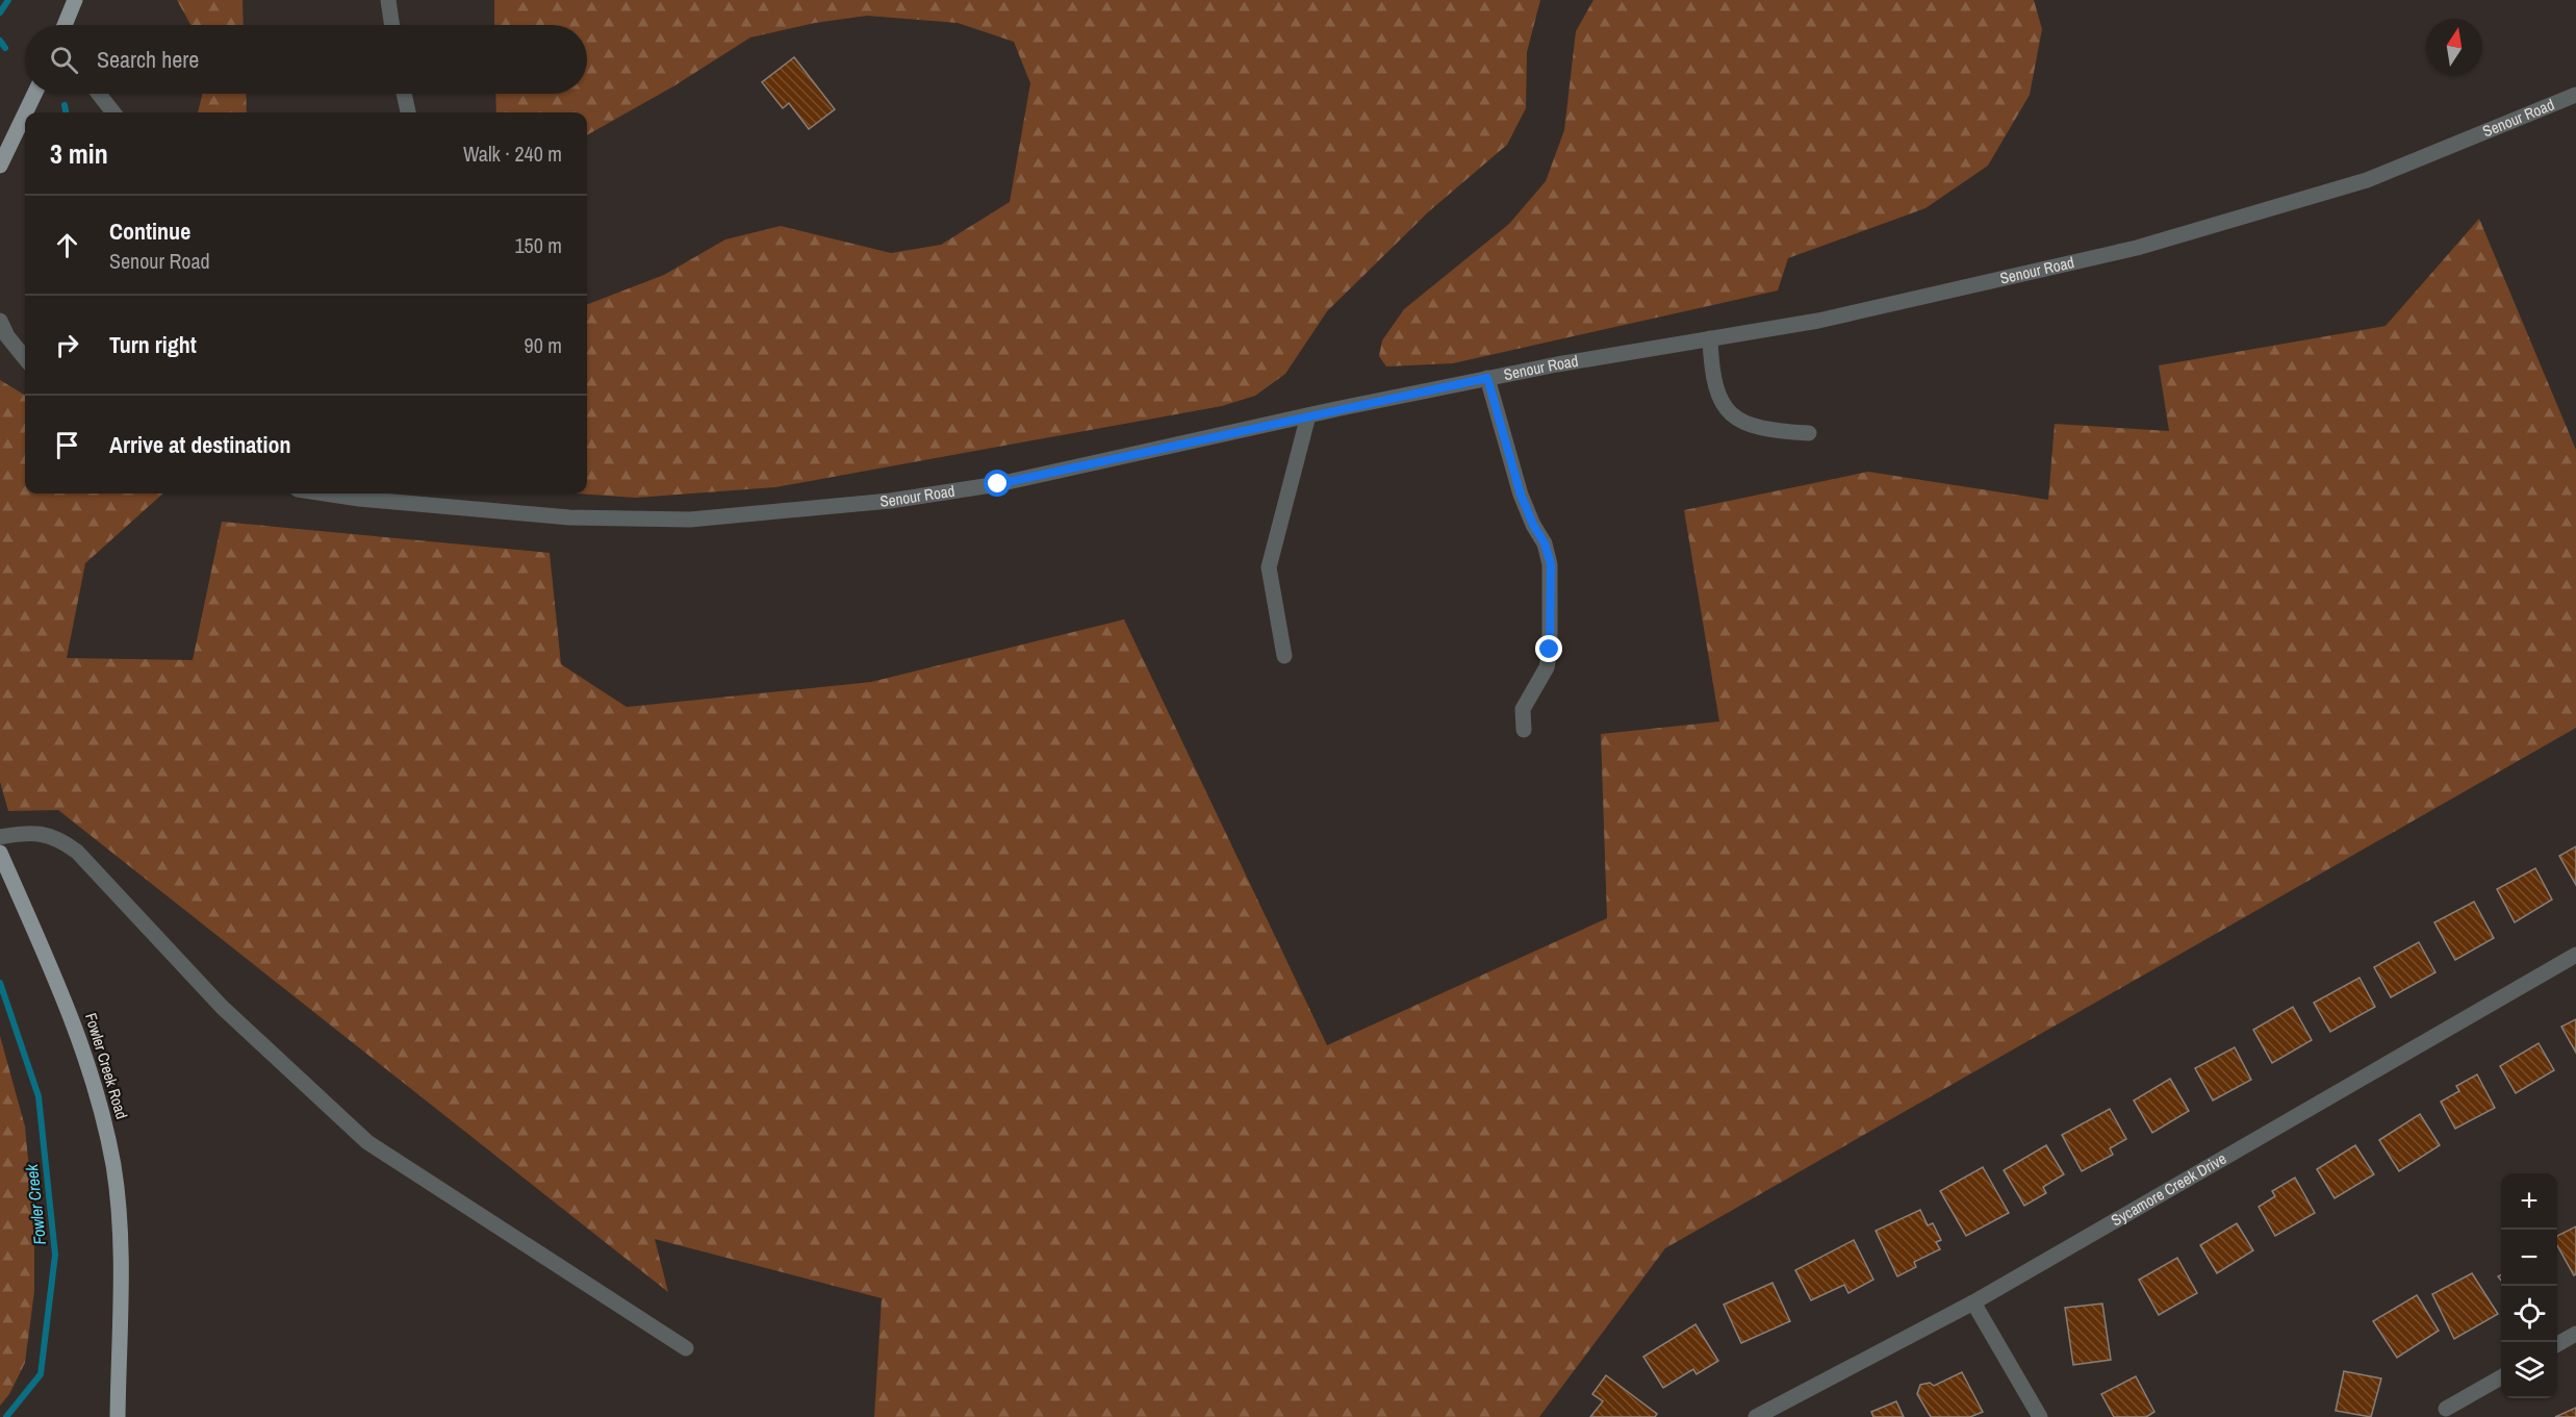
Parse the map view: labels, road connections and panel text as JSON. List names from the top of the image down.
{
  "streets": {
    "main road": ["Fowler Creek Road"],
    "street": ["Senour Road", "Sycamore Creek Drive"]
  },
  "water": ["Fowler Creek"],
  "north": "top",
  "page": {
    "search": "Search here",
    "heading": ["3 min", "Walk · 240 m"],
    "list": [
      ["Continue", "Senour Road", "150 m"],
      ["Turn right", "90 m"],
      "Arrive at destination"
    ],
    "map_buttons": ["+", "−"]
  }
}
